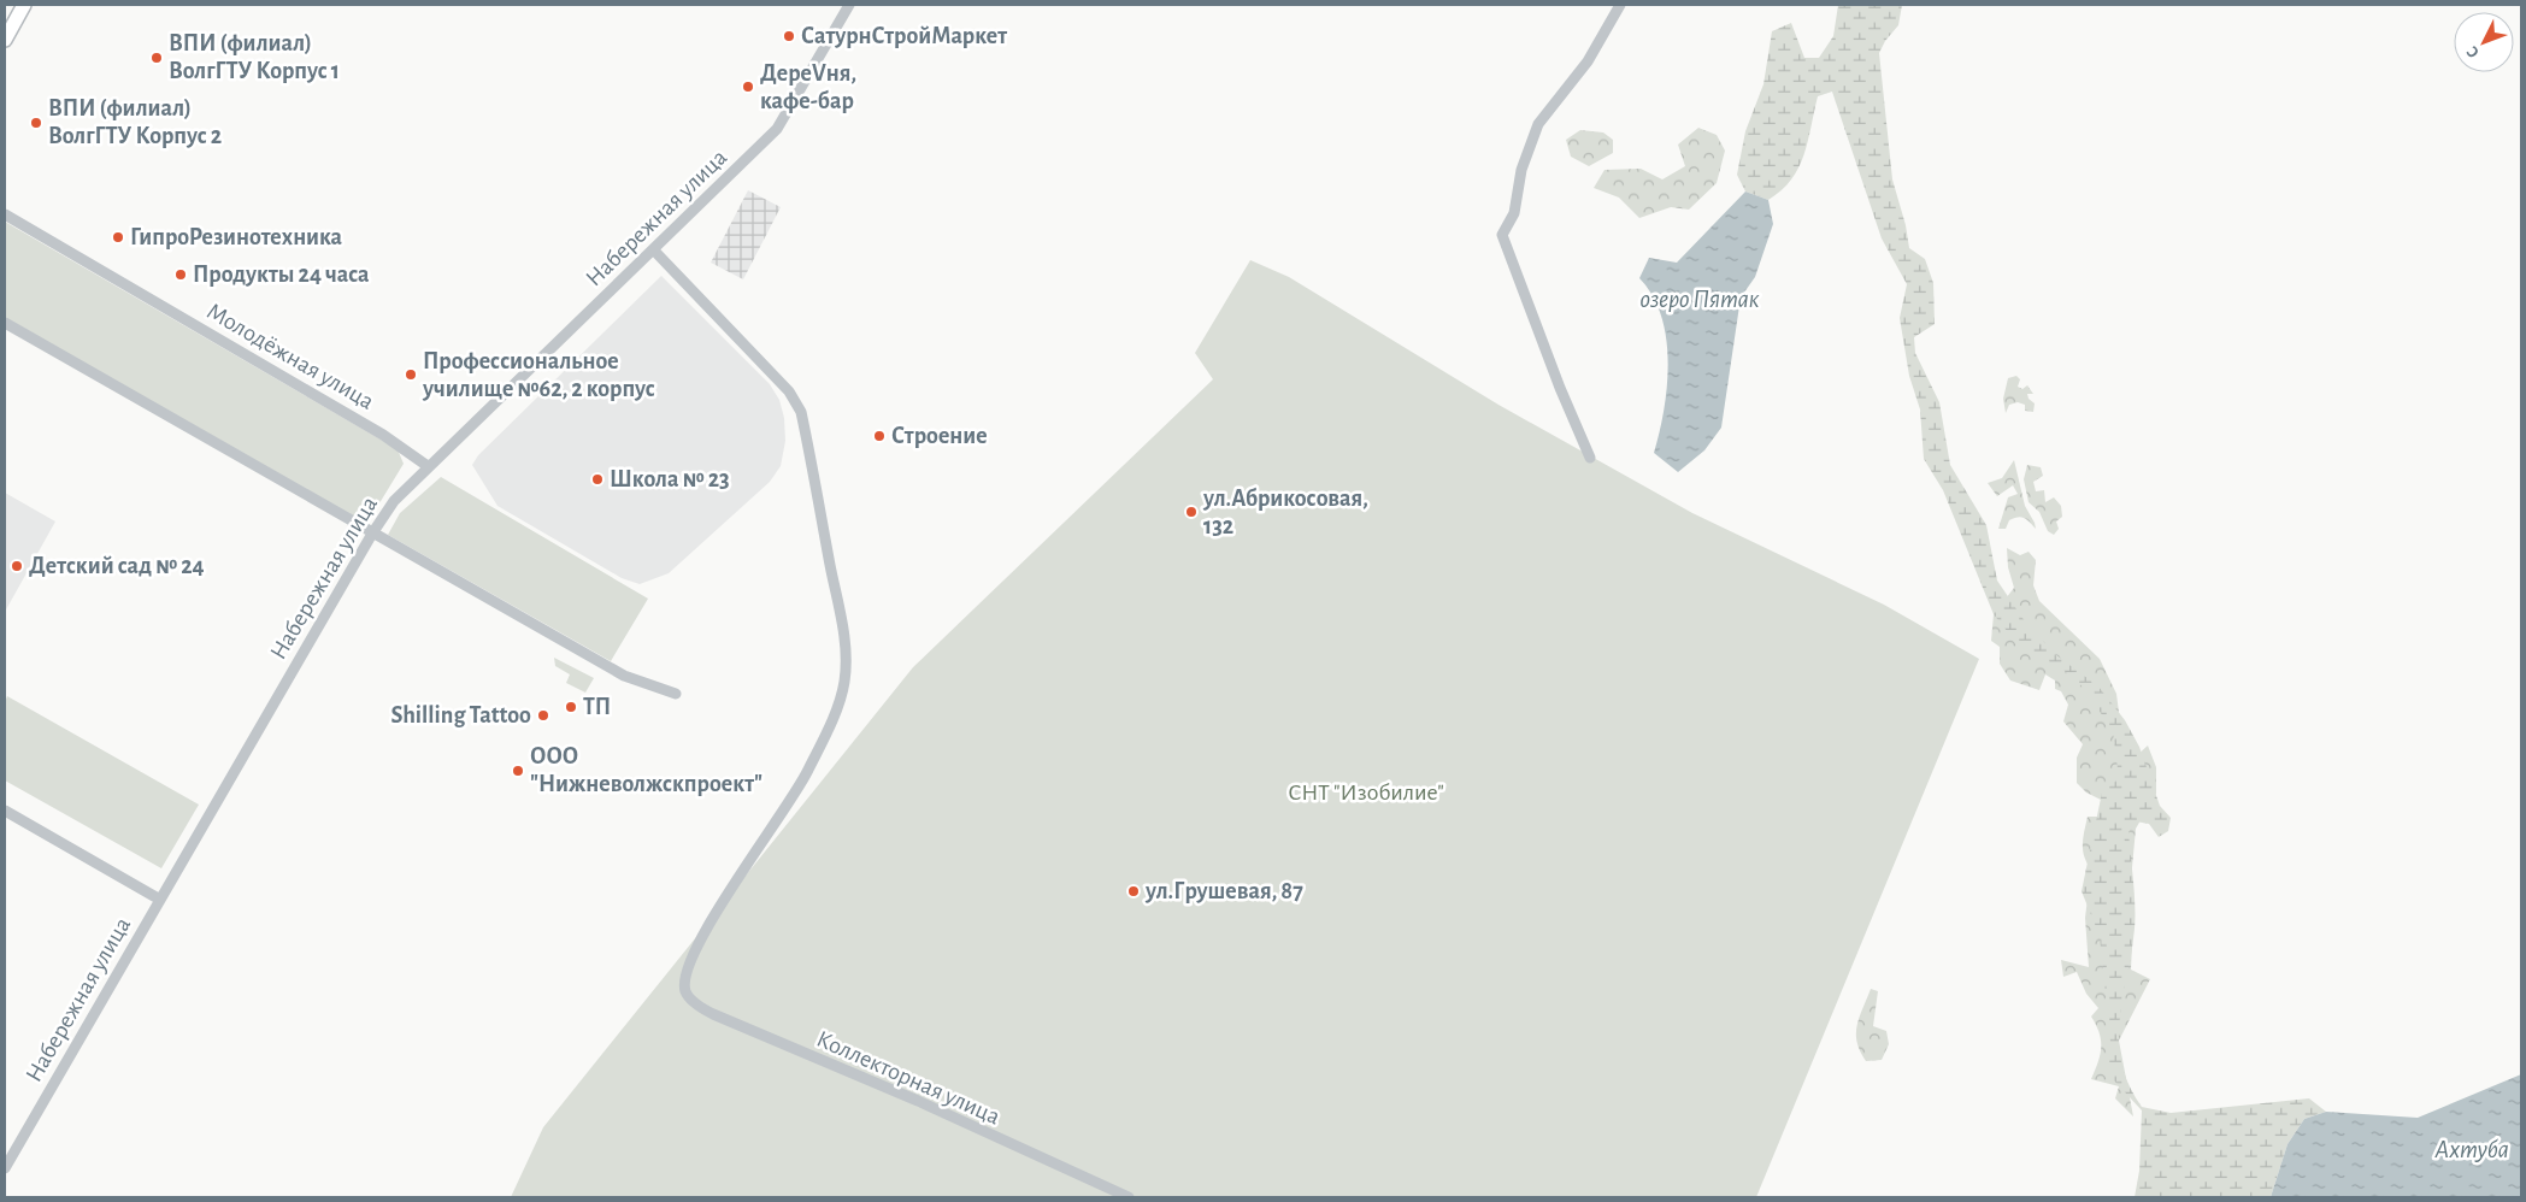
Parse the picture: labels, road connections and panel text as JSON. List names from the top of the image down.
{
  "streets": {
    "street": ["Набережная улица", "Молодёжная улица", "Коллекторная улица"]
  },
  "crossings": [
    ["Набережная улица", "Молодёжная улица"],
    ["Набережная улица", "Коллекторная улица"]
  ],
  "water": ["озеро Пятак", "Ахтуба"],
  "parks": ["СНТ \"Изобилие\""],
  "places": [
    "СатурнСтройМаркет",
    "ВПИ (филиал) ВолгГТУ Корпус 1",
    "ДереVня, кафе-бар",
    "ВПИ (филиал) ВолгГТУ Корпус 2",
    "ГипроРезинотехника",
    "Продукты 24 часа",
    "Профессиональное училище №62, 2 корпус",
    "Строение",
    "Школа № 23",
    "ул.Абрикосовая, 132",
    "Детский сад № 24",
    "ТП",
    "Shilling Tattoo",
    "ООО \"Нижневолжскпроект\"",
    "ул.Грушевая, 87"
  ],
  "north": "bottom left"
}
